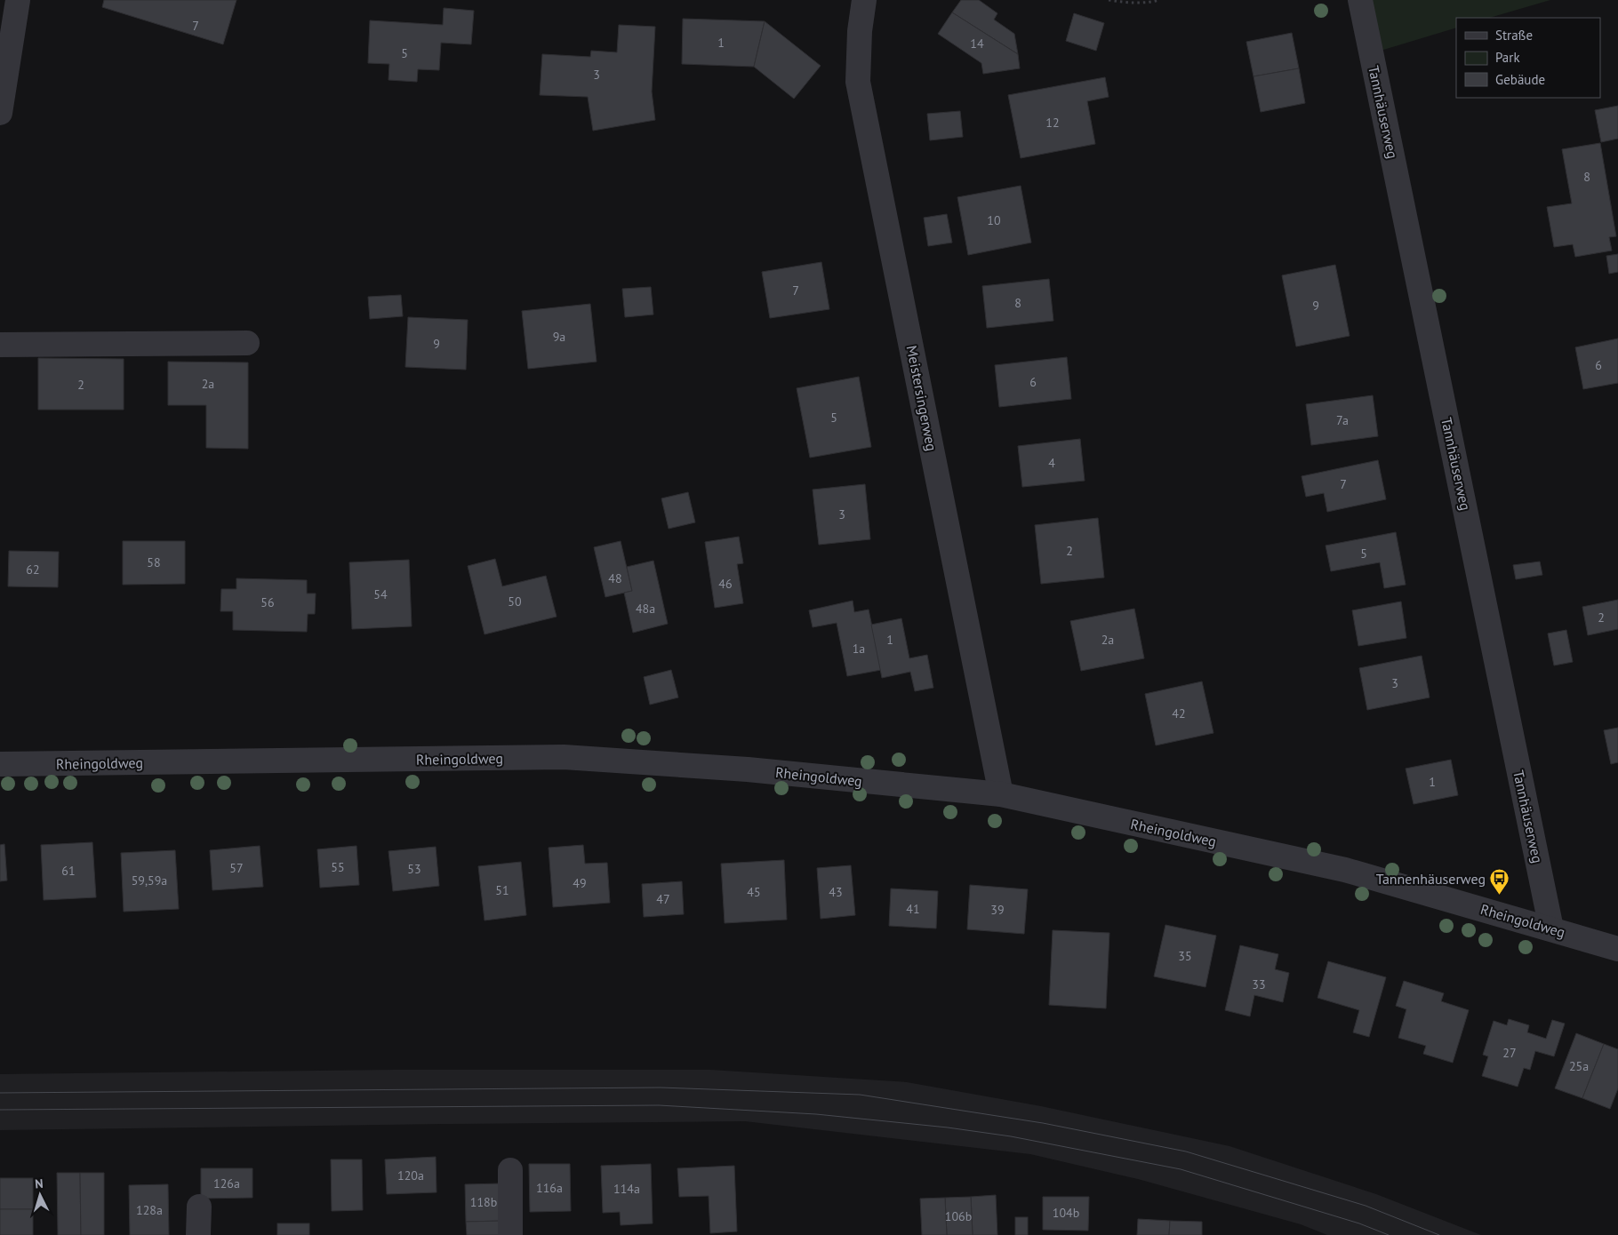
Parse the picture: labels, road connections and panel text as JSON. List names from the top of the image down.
{
  "streets": {
    "street": ["Tannhäuserweg", "Meistersingerweg", "Rheingoldweg"]
  },
  "crossings": [
    ["Tannhäuserweg", "Rheingoldweg"],
    ["Meistersingerweg", "Rheingoldweg"]
  ],
  "places": {
    "bus stop": ["Tannenhäuserweg"]
  },
  "house_numbers": [
    "7",
    "1",
    "14",
    "5",
    "3",
    "12",
    "8",
    "10",
    "7",
    "8",
    "9",
    "9a",
    "9",
    "6",
    "6",
    "2a",
    "2",
    "5",
    "7a",
    "4",
    "7",
    "3",
    "2",
    "5",
    "58",
    "62",
    "48",
    "46",
    "54",
    "50",
    "56",
    "48a",
    "2",
    "1",
    "2a",
    "1a",
    "3",
    "42",
    "1",
    "55",
    "57",
    "53",
    "61",
    "59,59a",
    "49",
    "51",
    "45",
    "43",
    "47",
    "41",
    "39",
    "35",
    "33",
    "27",
    "25a",
    "120a",
    "126a",
    "116a",
    "114a",
    "118b",
    "128a",
    "104b",
    "106b"
  ],
  "legend": ["Straße", "Park", "Gebäude"],
  "north": "top"
}
